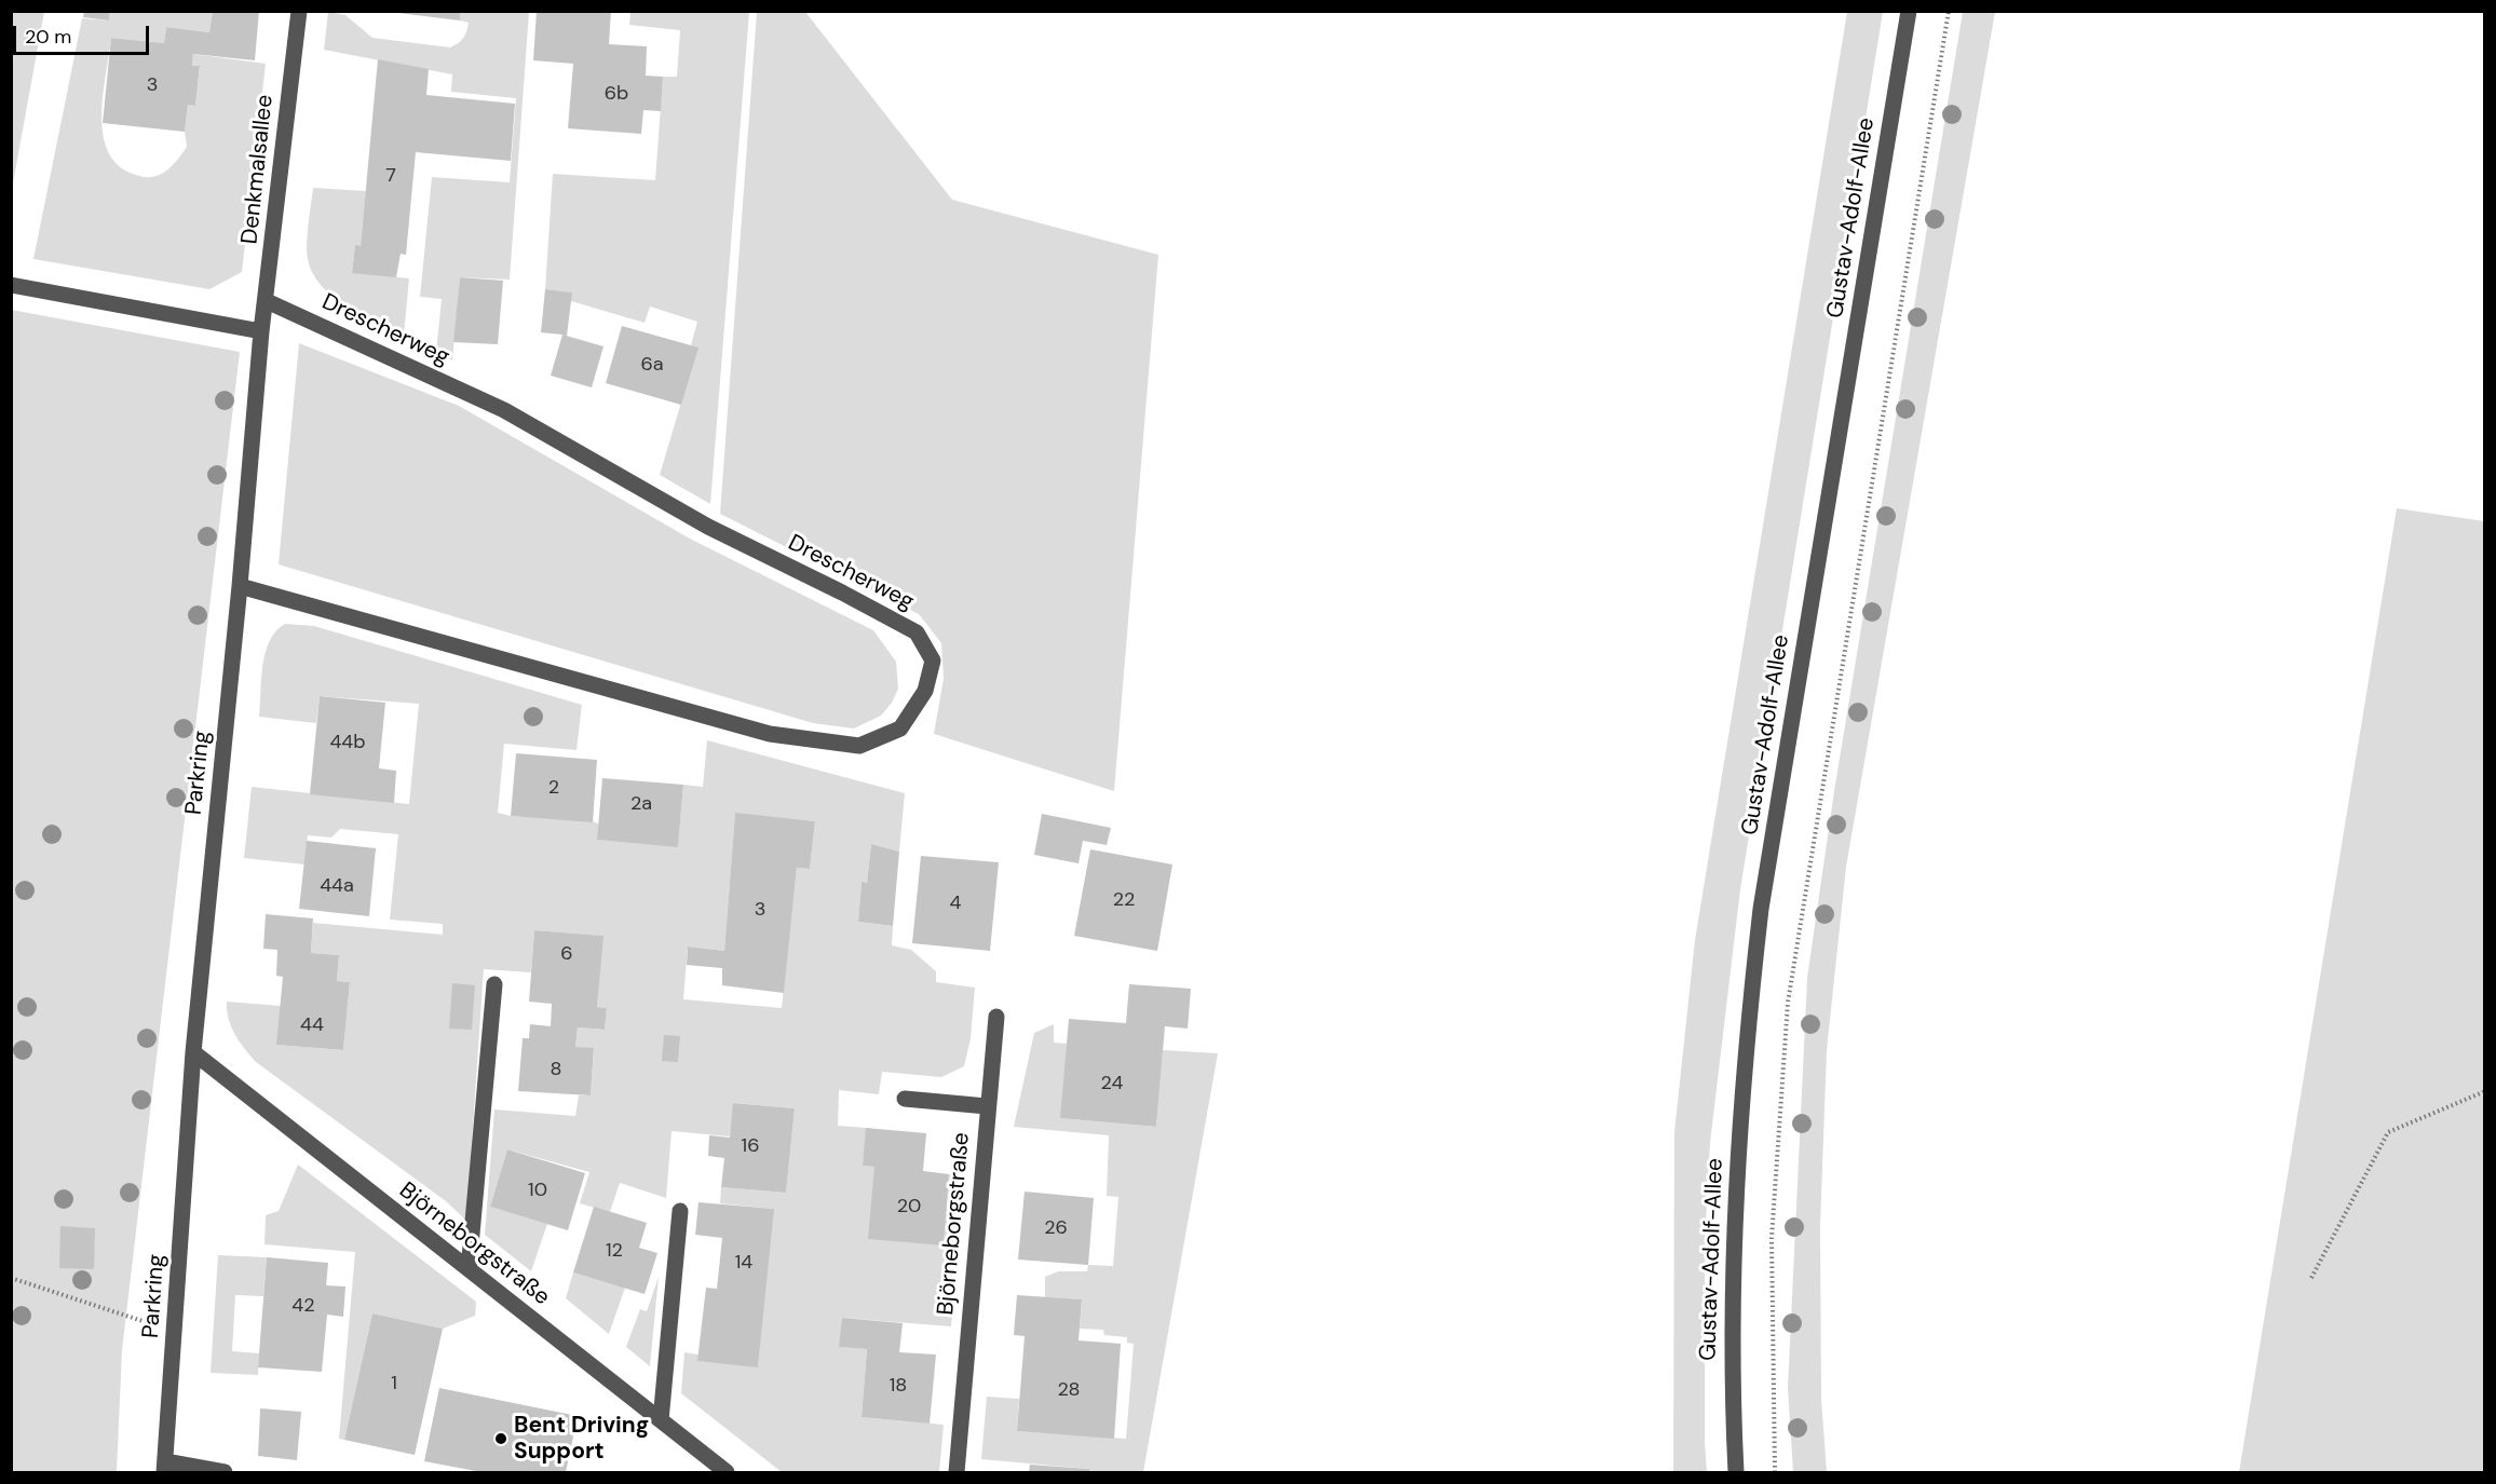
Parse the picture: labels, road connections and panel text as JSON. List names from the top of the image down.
{
  "streets": {
    "street": [
      "Denkmalsallee",
      "Gustav-Adolf-Allee",
      "Drescherweg",
      "Parkring",
      "Björneborgstraße"
    ]
  },
  "crossings": [
    ["Denkmalsallee", "Drescherweg"],
    ["Denkmalsallee", "Parkring"],
    ["Drescherweg", "Parkring"],
    ["Parkring", "Björneborgstraße"]
  ],
  "places": ["Bent Driving Support"],
  "house_numbers": [
    "3",
    "6b",
    "7",
    "6a",
    "44b",
    "2",
    "2a",
    "44a",
    "22",
    "4",
    "3",
    "6",
    "44",
    "8",
    "24",
    "16",
    "10",
    "20",
    "26",
    "12",
    "14",
    "42",
    "1",
    "18",
    "28"
  ],
  "scale_bar": "20 m"
}
